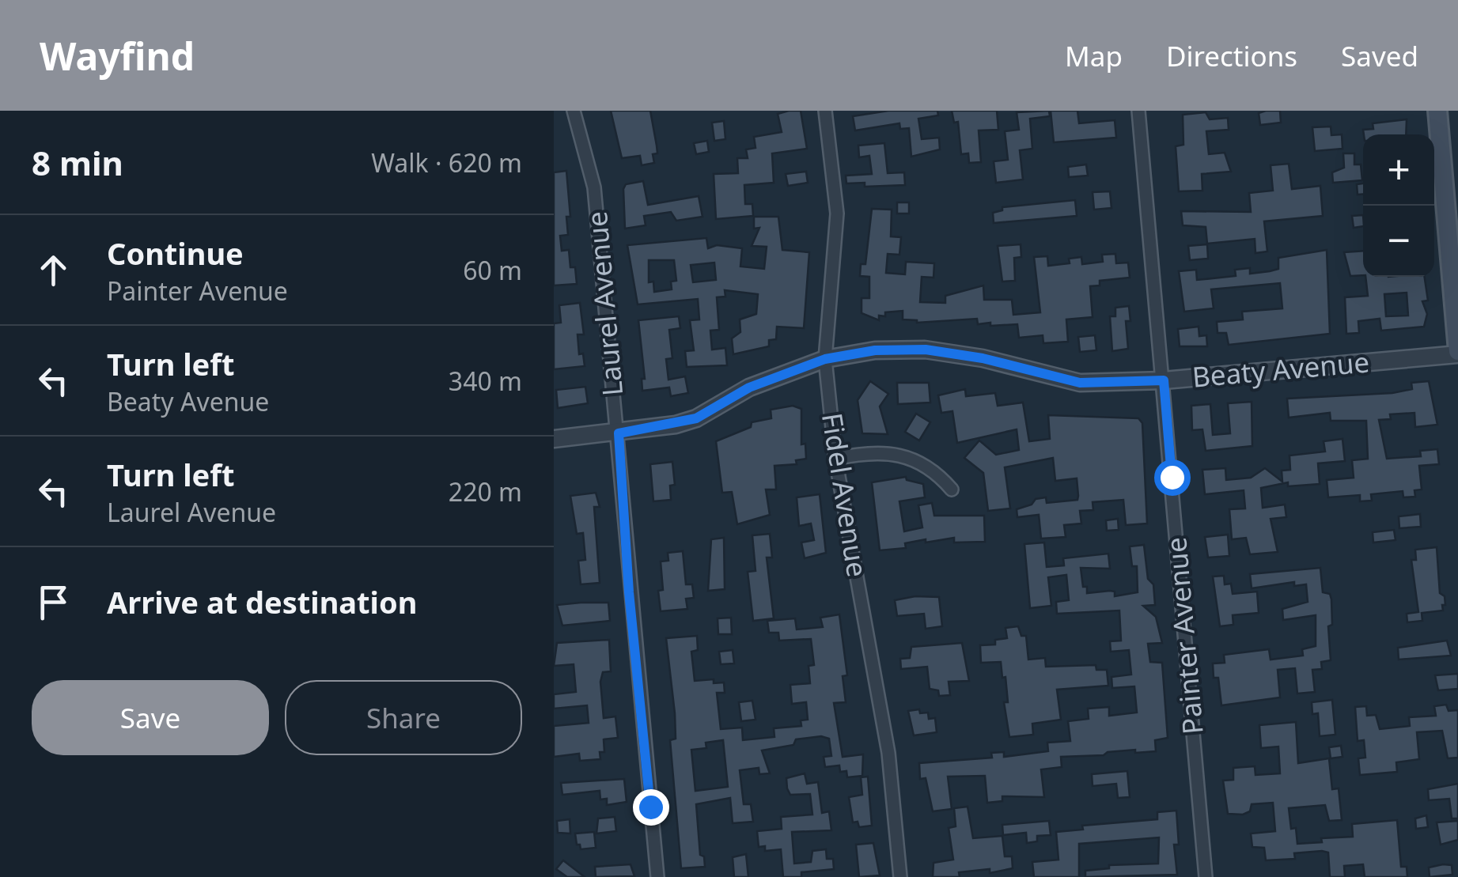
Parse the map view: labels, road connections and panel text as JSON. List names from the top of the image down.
{
  "streets": {
    "street": [
      "Laurel Avenue",
      "Beaty Avenue",
      "Fidel Avenue",
      "Painter Avenue"
    ]
  },
  "crossings": [
    ["Laurel Avenue", "Beaty Avenue"],
    ["Beaty Avenue", "Fidel Avenue"],
    ["Beaty Avenue", "Painter Avenue"]
  ],
  "page": {
    "header": "Wayfind",
    "nav": ["Map", "Directions", "Saved"],
    "heading": ["8 min", "Walk · 620 m"],
    "map_buttons": ["+", "−"],
    "list": [
      ["Continue", "Painter Avenue", "60 m"],
      ["Turn left", "Beaty Avenue", "340 m"],
      ["Turn left", "Laurel Avenue", "220 m"],
      "Arrive at destination"
    ],
    "buttons": ["Save", "Share"]
  }
}
